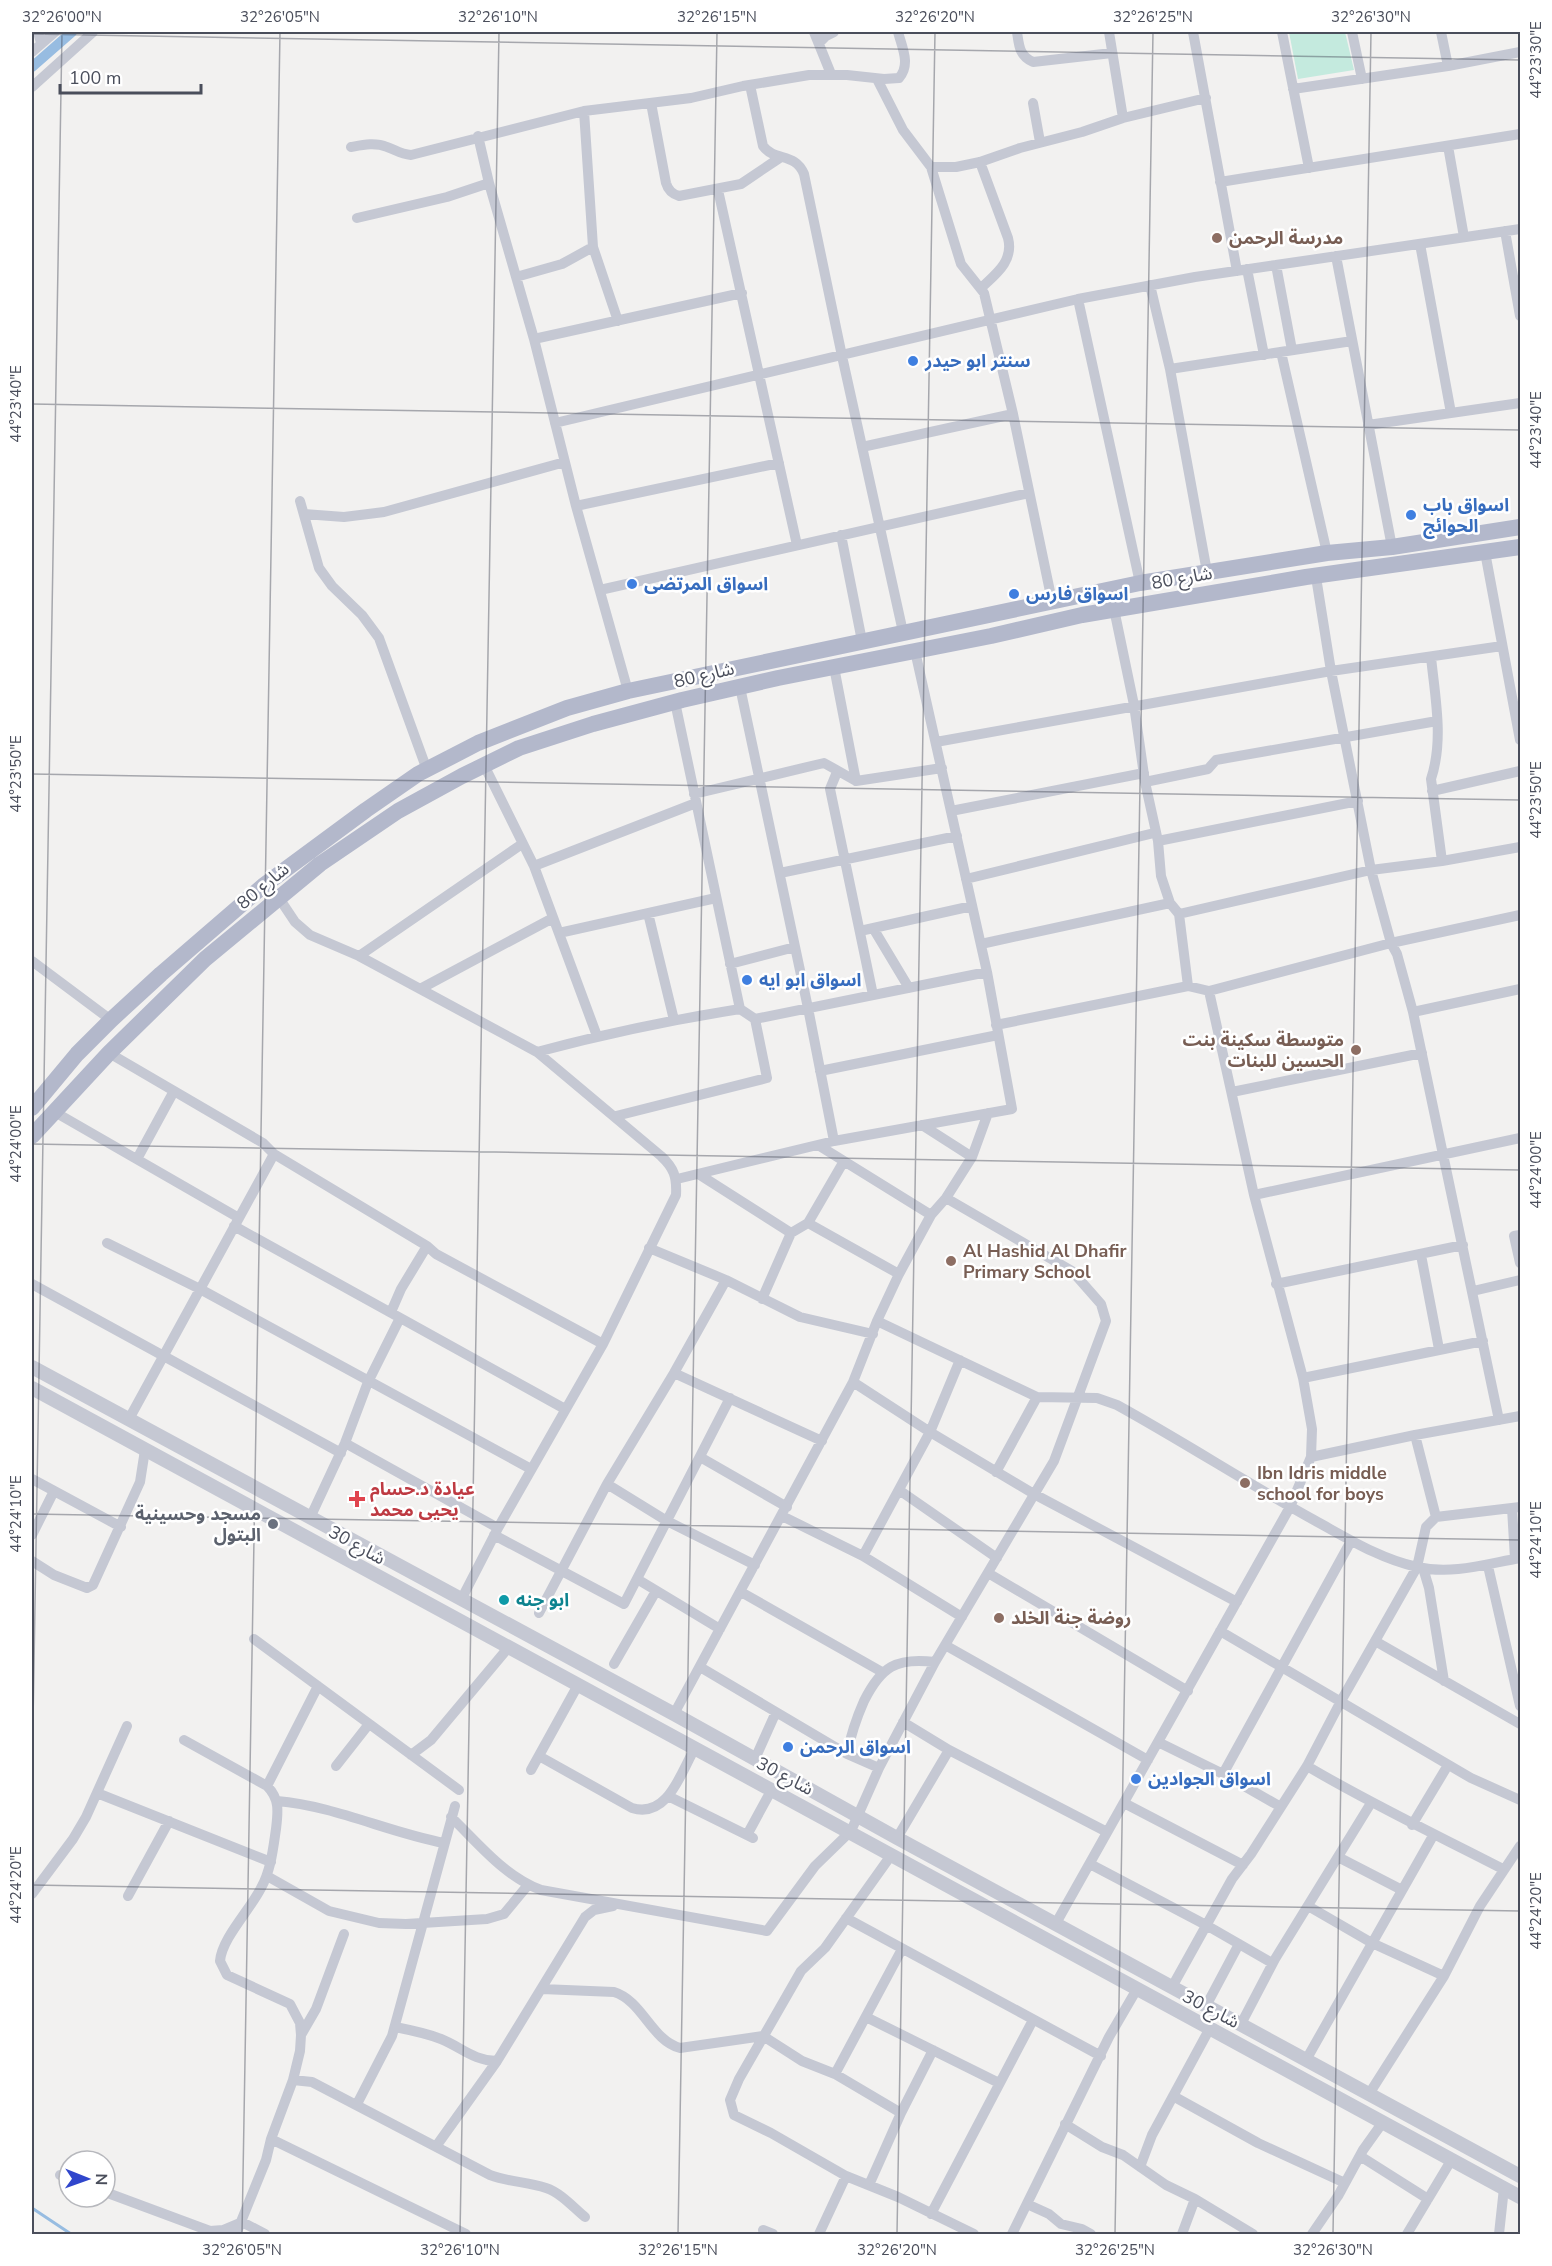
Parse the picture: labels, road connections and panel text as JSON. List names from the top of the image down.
{
  "streets": {
    "main road": ["شارع 80"],
    "street": ["شارع 30"]
  },
  "places": {
    "other": [
      "مدرسة الرحمن",
      "سنتر ابو حيدر",
      "اسواق باب الحوائج",
      "اسواق المرتضى",
      "اسواق فارس",
      "اسواق ابو ايه",
      "متوسطة سكينة بنت الحسين للبنات",
      "Al Hashid Al Dhafir Primary School",
      "Ibn Idris middle school for boys",
      "مسجد وحسينية البتول",
      "ابو جنه",
      "روضة جنة الخلد",
      "اسواق الرحمن",
      "اسواق الجوادين"
    ],
    "health": ["عيادة د.حسام يحيى محمد"]
  },
  "scale_bar": "100 m",
  "north": "right",
  "coordinates": [
    "32°26'00\"N",
    "32°26'05\"N",
    "32°26'10\"N",
    "32°26'15\"N",
    "32°26'20\"N",
    "32°26'25\"N",
    "32°26'30\"N",
    "44°23'30\"E",
    "44°23'40\"E",
    "44°23'50\"E",
    "44°24'00\"E",
    "44°24'10\"E",
    "44°24'20\"E"
  ]
}
